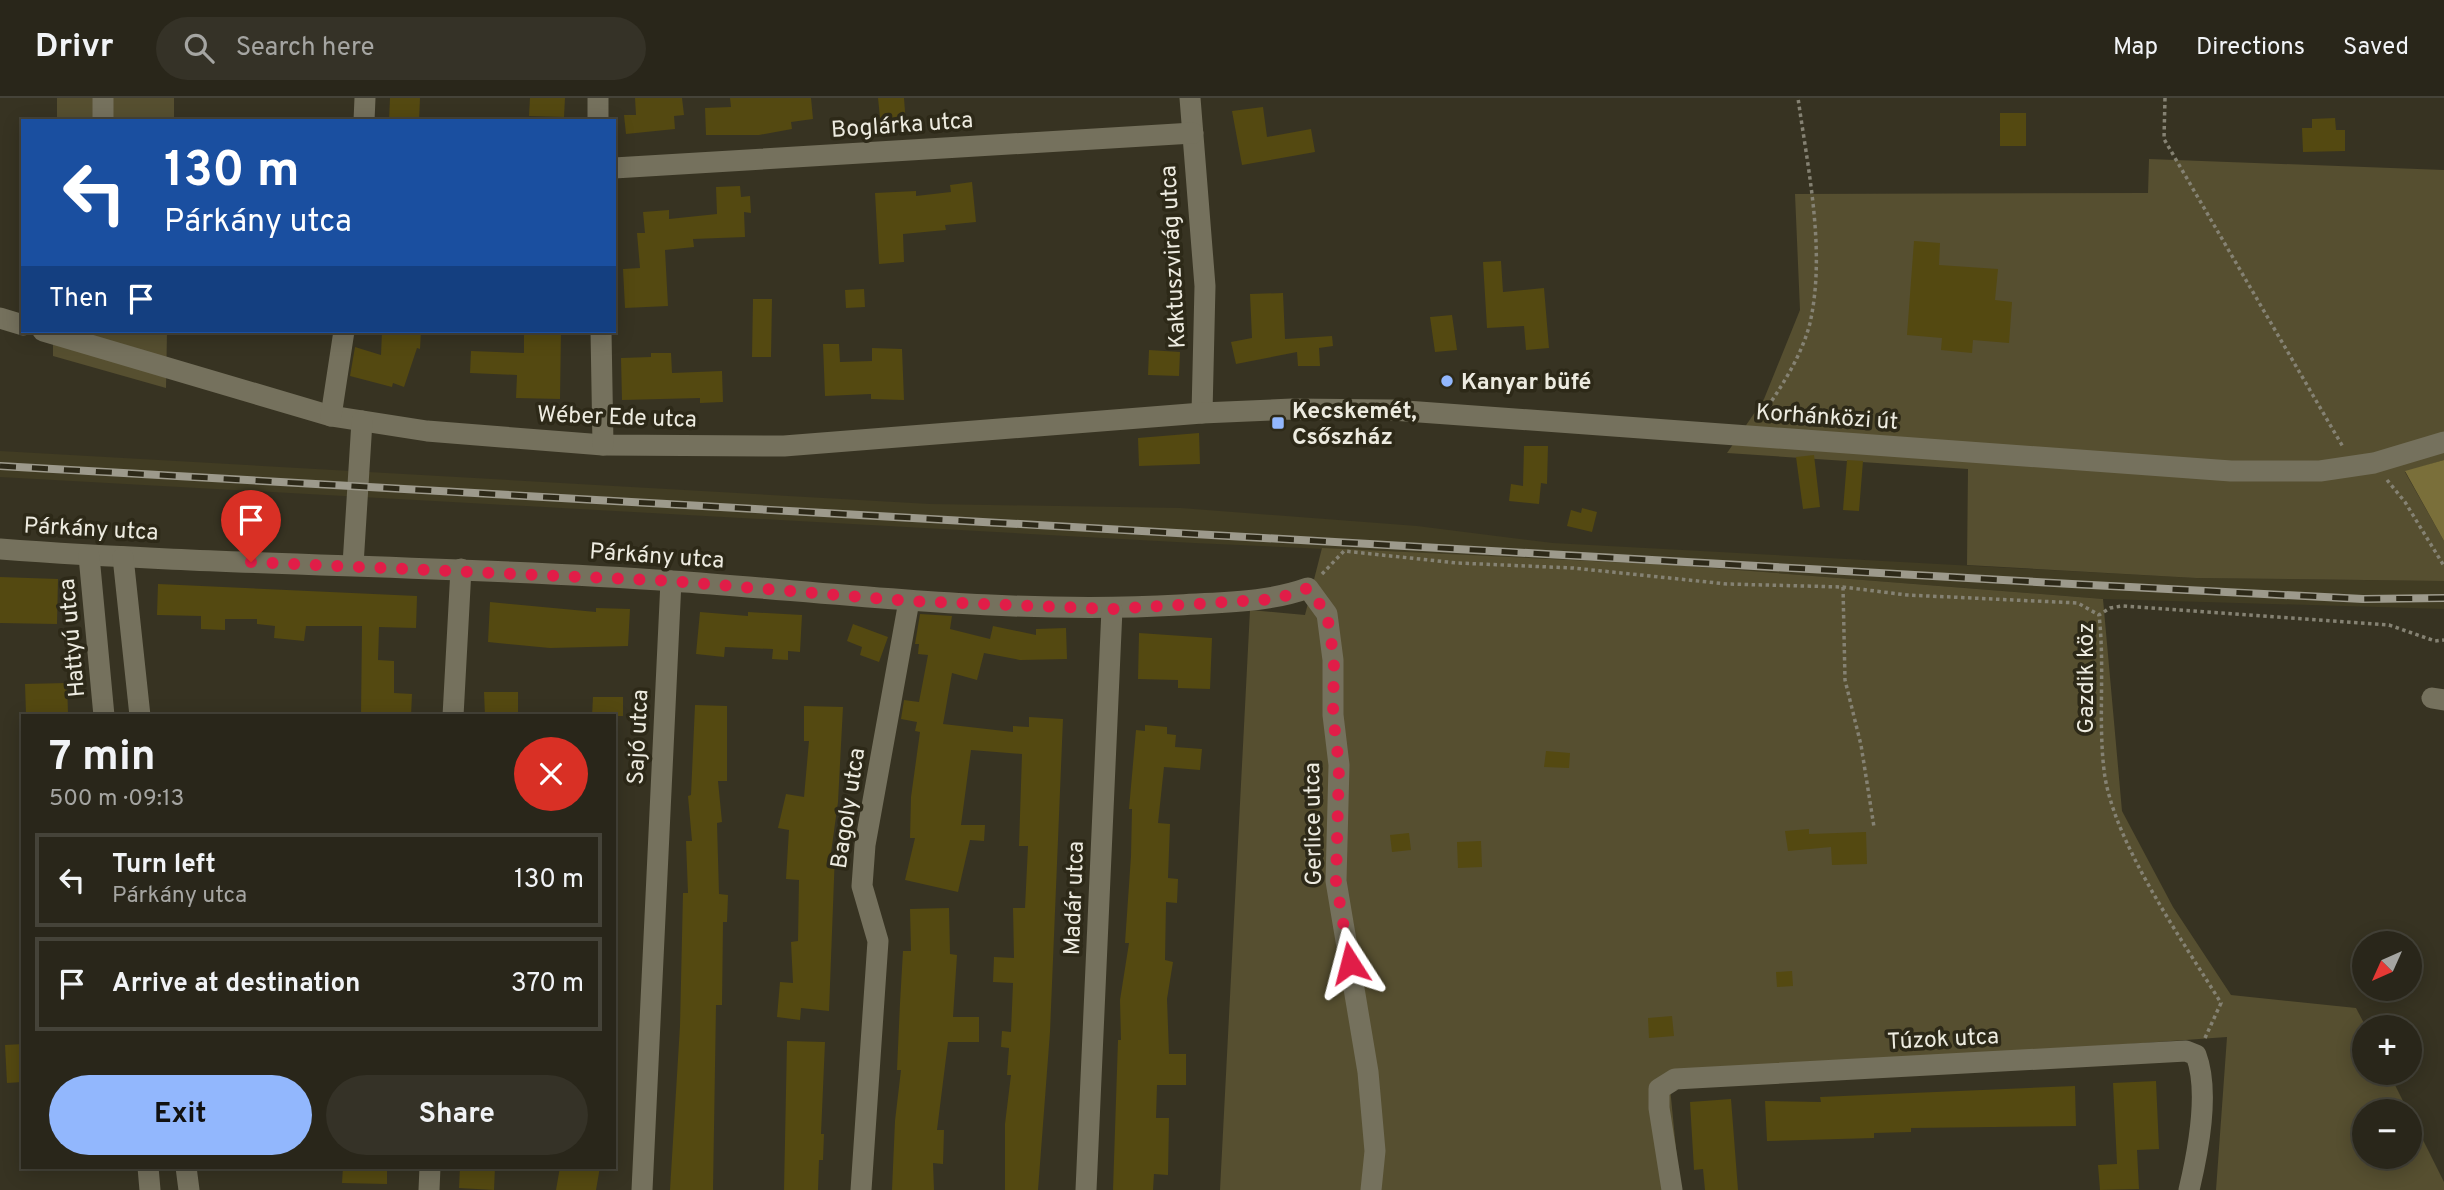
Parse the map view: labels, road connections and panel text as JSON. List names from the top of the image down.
{
  "streets": {
    "street": [
      "Boglárka utca",
      "Kaktuszvirág utca",
      "Wéber Ede utca",
      "Korhánközi út",
      "Párkány utca",
      "Hattyú utca",
      "Sajó utca",
      "Bagoly utca",
      "Gerlice utca",
      "Madár utca",
      "Túzok utca"
    ],
    "path": ["Gazdik köz"]
  },
  "crossings": [
    ["Boglárka utca", "Kaktuszvirág utca"],
    ["Kaktuszvirág utca", "Wéber Ede utca"],
    ["Kaktuszvirág utca", "Korhánközi út"],
    ["Wéber Ede utca", "Korhánközi út"],
    ["Párkány utca", "Hattyú utca"],
    ["Párkány utca", "Sajó utca"],
    ["Párkány utca", "Bagoly utca"],
    ["Párkány utca", "Gerlice utca"],
    ["Párkány utca", "Madár utca"],
    ["Gazdik köz", "Túzok utca"]
  ],
  "places": {
    "other": ["Kanyar büfé"],
    "transit": ["Kecskemét, Csőszház"]
  },
  "north": "bottom left",
  "page": {
    "header": "Drivr",
    "search": "Search here",
    "nav": ["Map", "Directions", "Saved"],
    "turn": ["130 m", "Párkány utca"],
    "then": "Then",
    "heading": ["7 min", "500 m · 09:13"],
    "list": [
      {
        "name": "Turn left",
        "note": "Párkány utca",
        "value": "130 m"
      },
      {
        "name": "Arrive at destination",
        "value": "370 m"
      }
    ],
    "map_buttons": ["+", "−"],
    "buttons": ["Exit", "Share"]
  }
}
